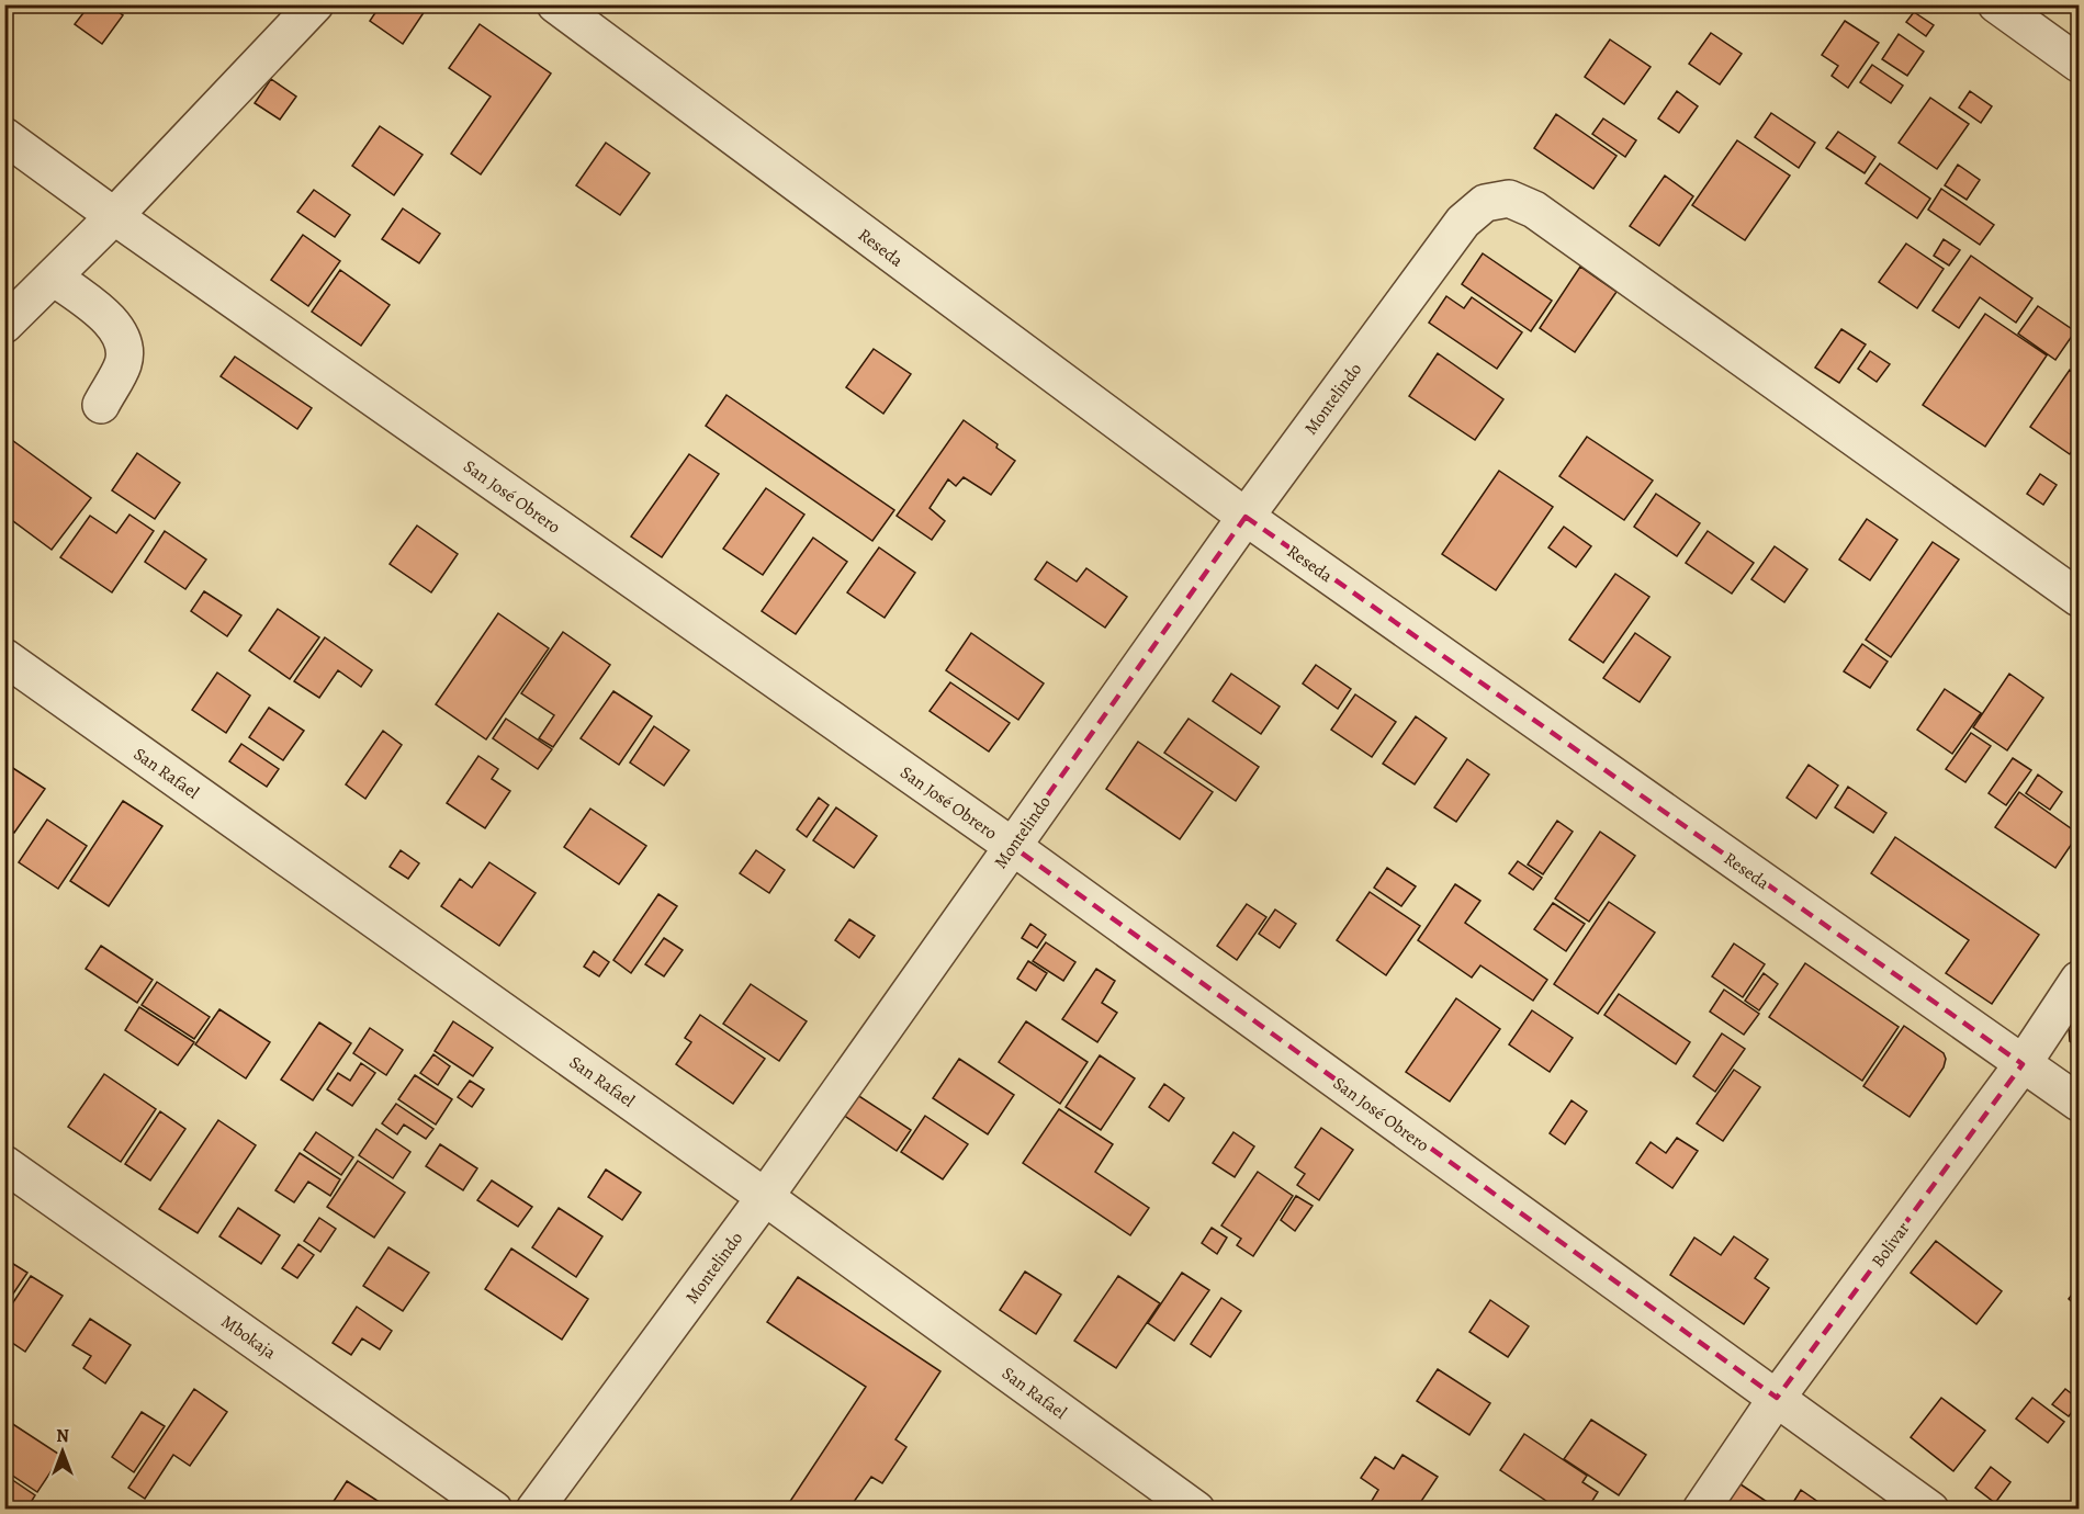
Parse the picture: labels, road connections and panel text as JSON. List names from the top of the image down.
{
  "streets": {
    "street": [
      "Reseda",
      "Montelindo",
      "San José Obrero",
      "San Rafael",
      "Bolivar",
      "Mbokaja"
    ]
  },
  "crossings": [
    ["Reseda", "Montelindo"],
    ["Reseda", "Bolivar"],
    ["Montelindo", "San José Obrero"],
    ["Montelindo", "San Rafael"],
    ["San José Obrero", "Bolivar"]
  ],
  "north": "top"
}
